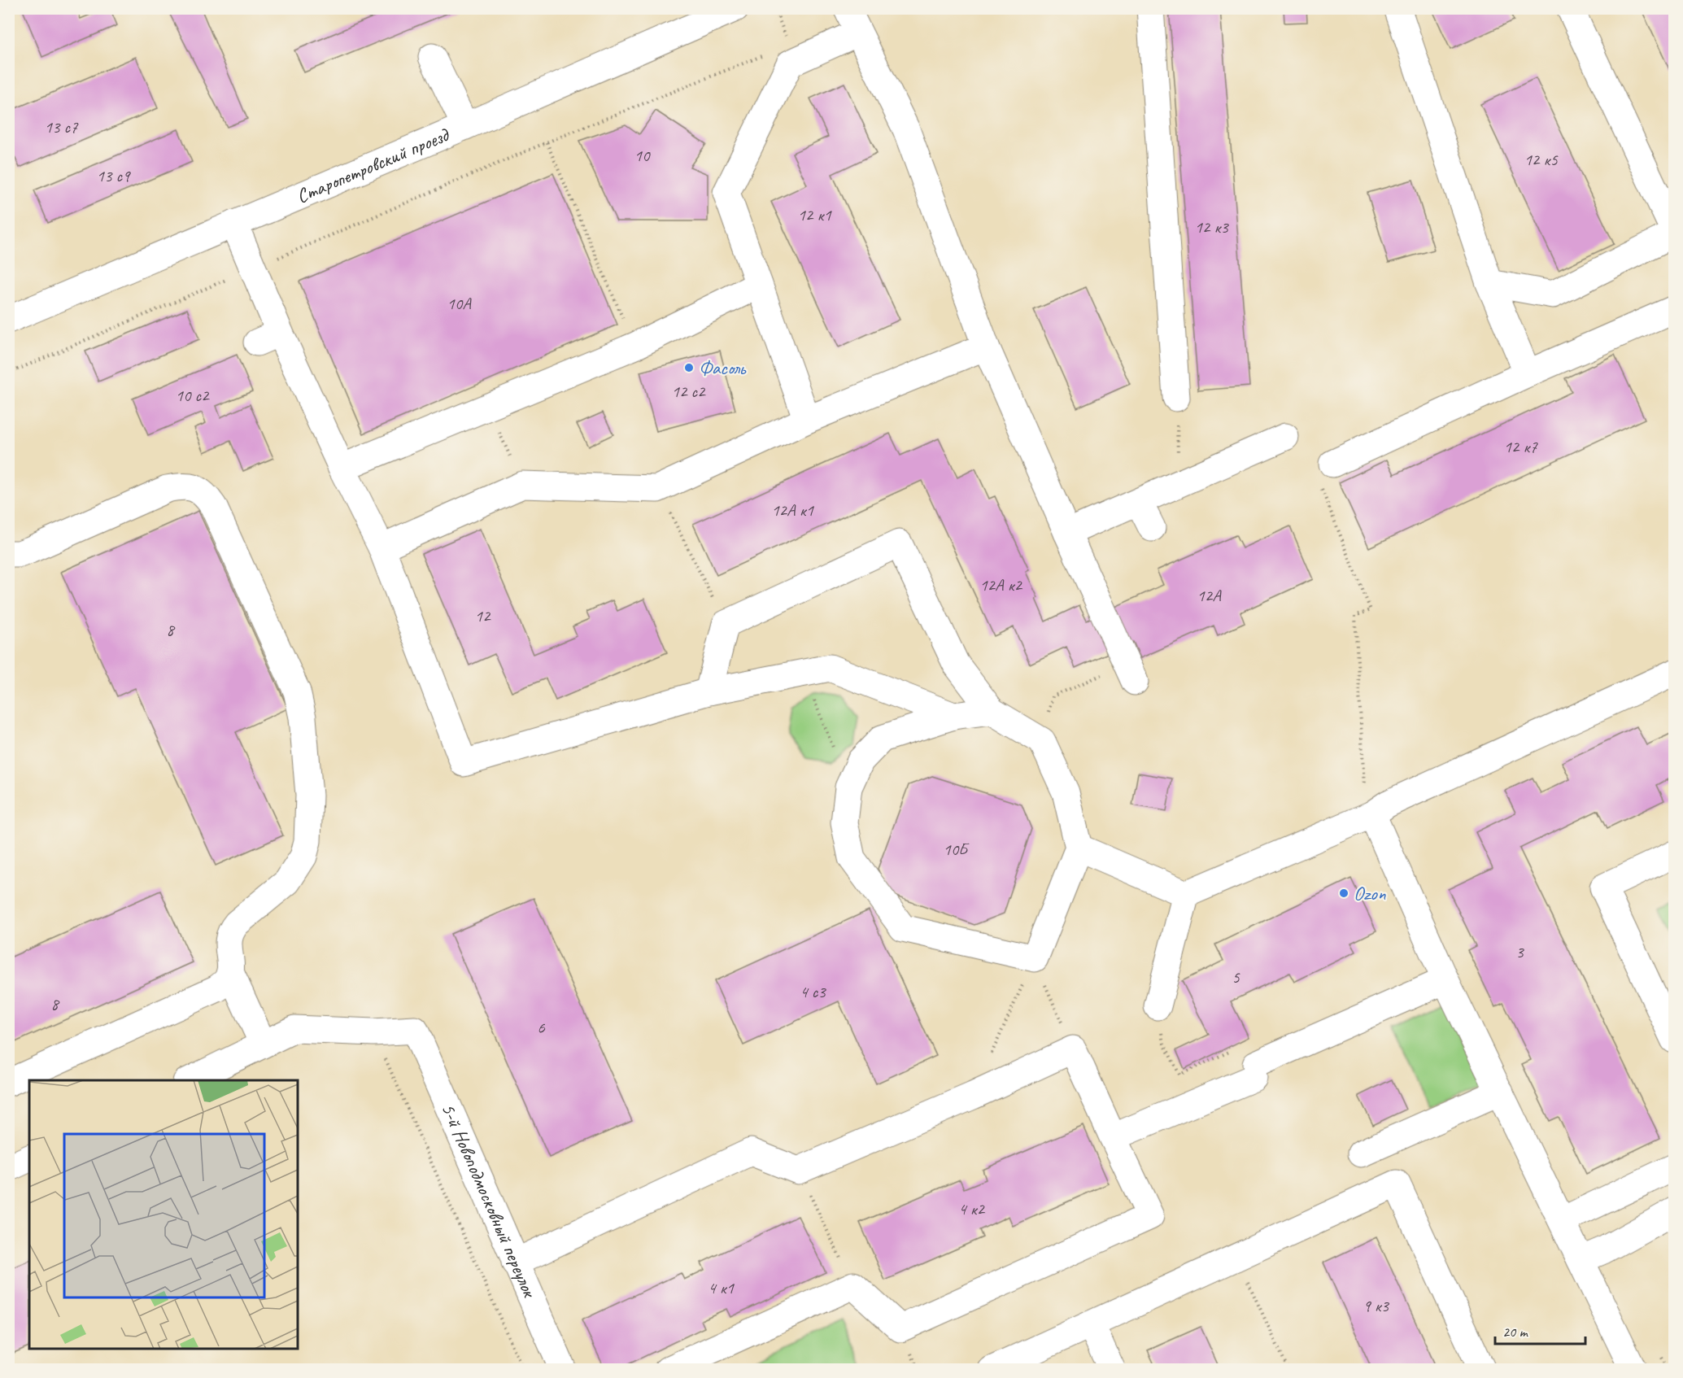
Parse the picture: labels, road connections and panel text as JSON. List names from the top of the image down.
{
  "streets": {
    "street": ["Старопетровский проезд", "5-й Новоподмосковный переулок"]
  },
  "places": ["Фасоль", "Ozon"],
  "house_numbers": [
    "13 c7",
    "10",
    "12 к5",
    "13 c9",
    "12 к1",
    "12 к3",
    "10А",
    "12 с2",
    "10 с2",
    "12 к7",
    "12А к1",
    "12А к2",
    "12А",
    "12",
    "8",
    "10Б",
    "3",
    "5",
    "4 с3",
    "8",
    "6",
    "4 к2",
    "4 к1",
    "9 к3"
  ],
  "scale_bar": "20 m"
}
